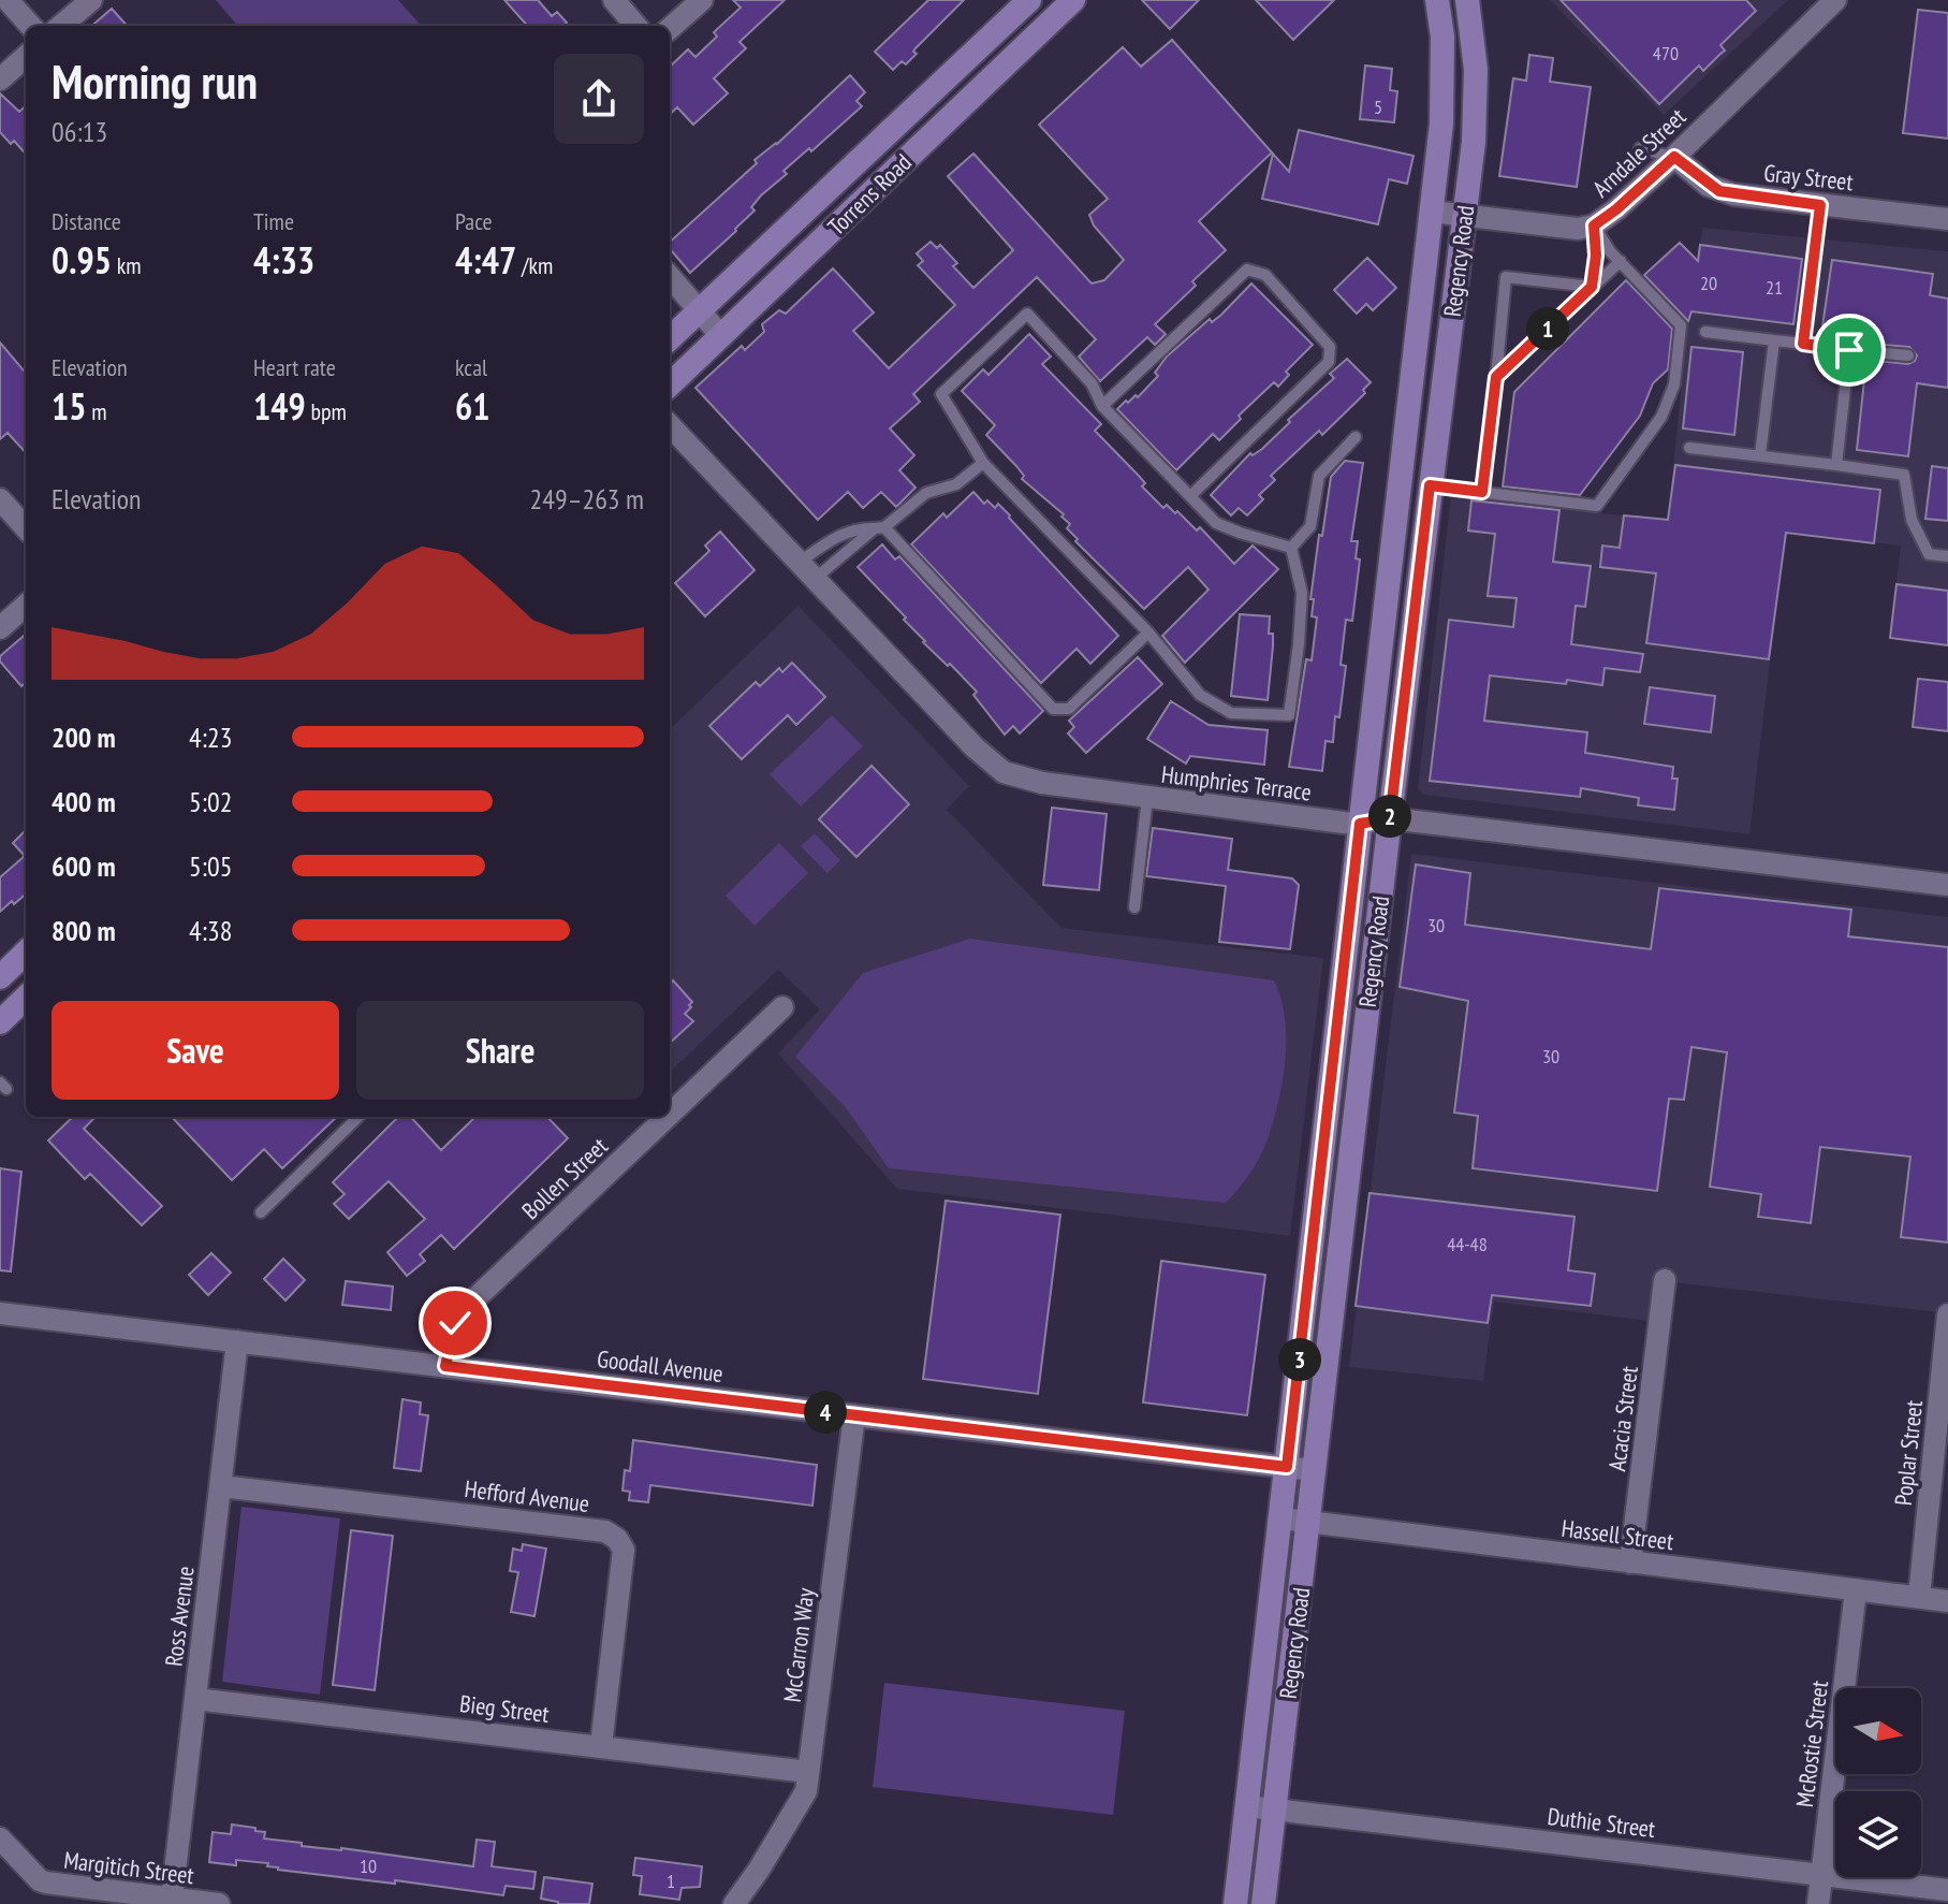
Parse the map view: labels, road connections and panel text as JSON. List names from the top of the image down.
{
  "streets": {
    "main road": ["Torrens Road", "Regency Road"],
    "street": [
      "Arndale Street",
      "Gray Street",
      "Humphries Terrace",
      "Bollen Street",
      "Goodall Avenue",
      "Acacia Street",
      "Poplar Street",
      "Hefford Avenue",
      "Hassell Street",
      "Ross Avenue",
      "McCarron Way",
      "Bieg Street",
      "McRostie Street",
      "Duthie Street",
      "Margitich Street"
    ]
  },
  "crossings": [
    ["Arndale Street", "Gray Street"],
    ["Arndale Street", "Regency Road"],
    ["Regency Road", "Humphries Terrace"],
    ["Regency Road", "Goodall Avenue"],
    ["Regency Road", "Hassell Street"],
    ["Regency Road", "Duthie Street"],
    ["Bollen Street", "Goodall Avenue"],
    ["Goodall Avenue", "Ross Avenue"],
    ["Goodall Avenue", "McCarron Way"],
    ["Acacia Street", "Hassell Street"],
    ["Poplar Street", "Hassell Street"],
    ["Hefford Avenue", "Ross Avenue"],
    ["Hefford Avenue", "Bieg Street"],
    ["Hassell Street", "McRostie Street"],
    ["Ross Avenue", "Bieg Street"],
    ["Ross Avenue", "Margitich Street"],
    ["McCarron Way", "Bieg Street"],
    ["McRostie Street", "Duthie Street"]
  ],
  "house_numbers": [
    "470",
    "5",
    "20",
    "21",
    "30",
    "30",
    "44-48",
    "10",
    "1"
  ],
  "north": "right",
  "page": {
    "heading": ["Morning run", "06:13"],
    "stats": [
      ["Distance", "0.95 km"],
      ["Time", "4:33"],
      ["Pace", "4:47 /km"],
      ["Elevation", "15 m"],
      ["Heart rate", "149 bpm"],
      ["kcal", "61"]
    ],
    "pins": [
      "1",
      "2",
      "3",
      "4"
    ],
    "chart": ["Elevation", "249–263 m"],
    "list": [
      {
        "name": "200 m",
        "note": "4:23"
      },
      {
        "name": "400 m",
        "note": "5:02"
      },
      {
        "name": "600 m",
        "note": "5:05"
      },
      {
        "name": "800 m",
        "note": "4:38"
      }
    ],
    "buttons": ["Save", "Share"]
  }
}
